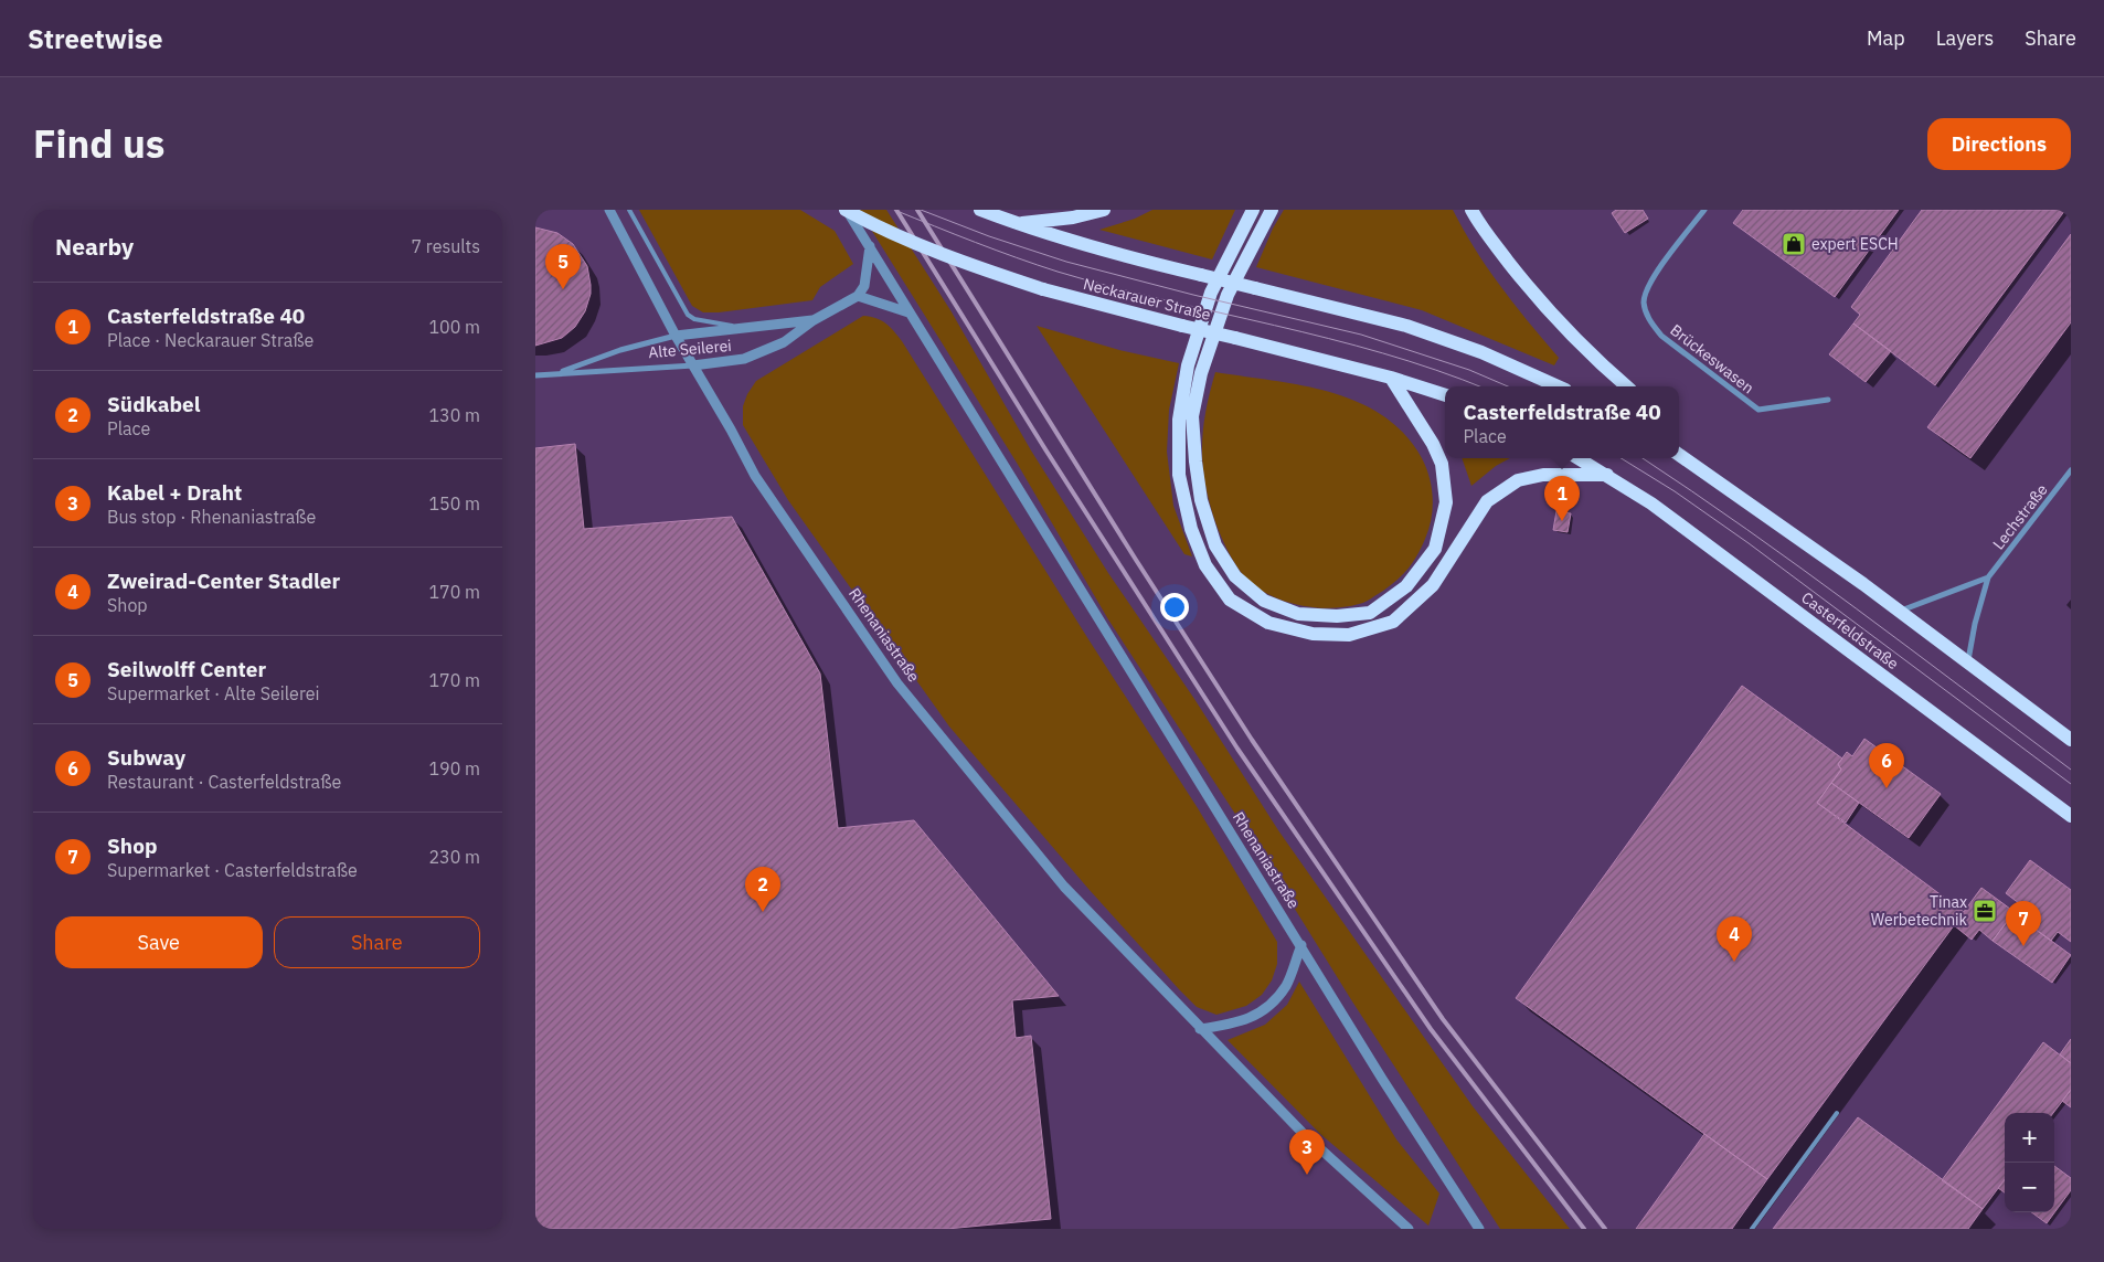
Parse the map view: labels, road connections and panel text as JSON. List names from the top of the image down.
{
  "streets": {
    "main road": ["Neckarauer Straße", "Casterfeldstraße"],
    "street": [
      "Alte Seilerei",
      "Brückeswasen",
      "Lechstraße",
      "Rhenaniastraße"
    ]
  },
  "crossings": [
    ["Neckarauer Straße", "Rhenaniastraße"],
    ["Alte Seilerei", "Rhenaniastraße"]
  ],
  "places": {
    "shop": ["expert ESCH"],
    "office": ["Tinax Werbetechnik"]
  },
  "page": {
    "header": "Streetwise",
    "nav": ["Map", "Layers", "Share"],
    "title": "Find us",
    "buttons": [
      "Directions",
      ["Save", "Share"]
    ],
    "heading": ["Nearby", "7 results"],
    "pins": [
      "5",
      "1",
      "6",
      "2",
      "7",
      "4",
      "3"
    ],
    "list": [
      {
        "mark": "1",
        "name": "Casterfeldstraße 40",
        "note": "Place · Neckarauer Straße",
        "value": "100 m"
      },
      {
        "mark": "2",
        "name": "Südkabel",
        "note": "Place",
        "value": "130 m"
      },
      {
        "mark": "3",
        "name": "Kabel + Draht",
        "note": "Bus stop · Rhenaniastraße",
        "value": "150 m"
      },
      {
        "mark": "4",
        "name": "Zweirad-Center Stadler",
        "note": "Shop",
        "value": "170 m"
      },
      {
        "mark": "5",
        "name": "Seilwolff Center",
        "note": "Supermarket · Alte Seilerei",
        "value": "170 m"
      },
      {
        "mark": "6",
        "name": "Subway",
        "note": "Restaurant · Casterfeldstraße",
        "value": "190 m"
      },
      {
        "mark": "7",
        "name": "Shop",
        "note": "Supermarket · Casterfeldstraße",
        "value": "230 m"
      }
    ],
    "popup": ["Casterfeldstraße 40", "Place"],
    "map_buttons": ["+", "−"]
  }
}
